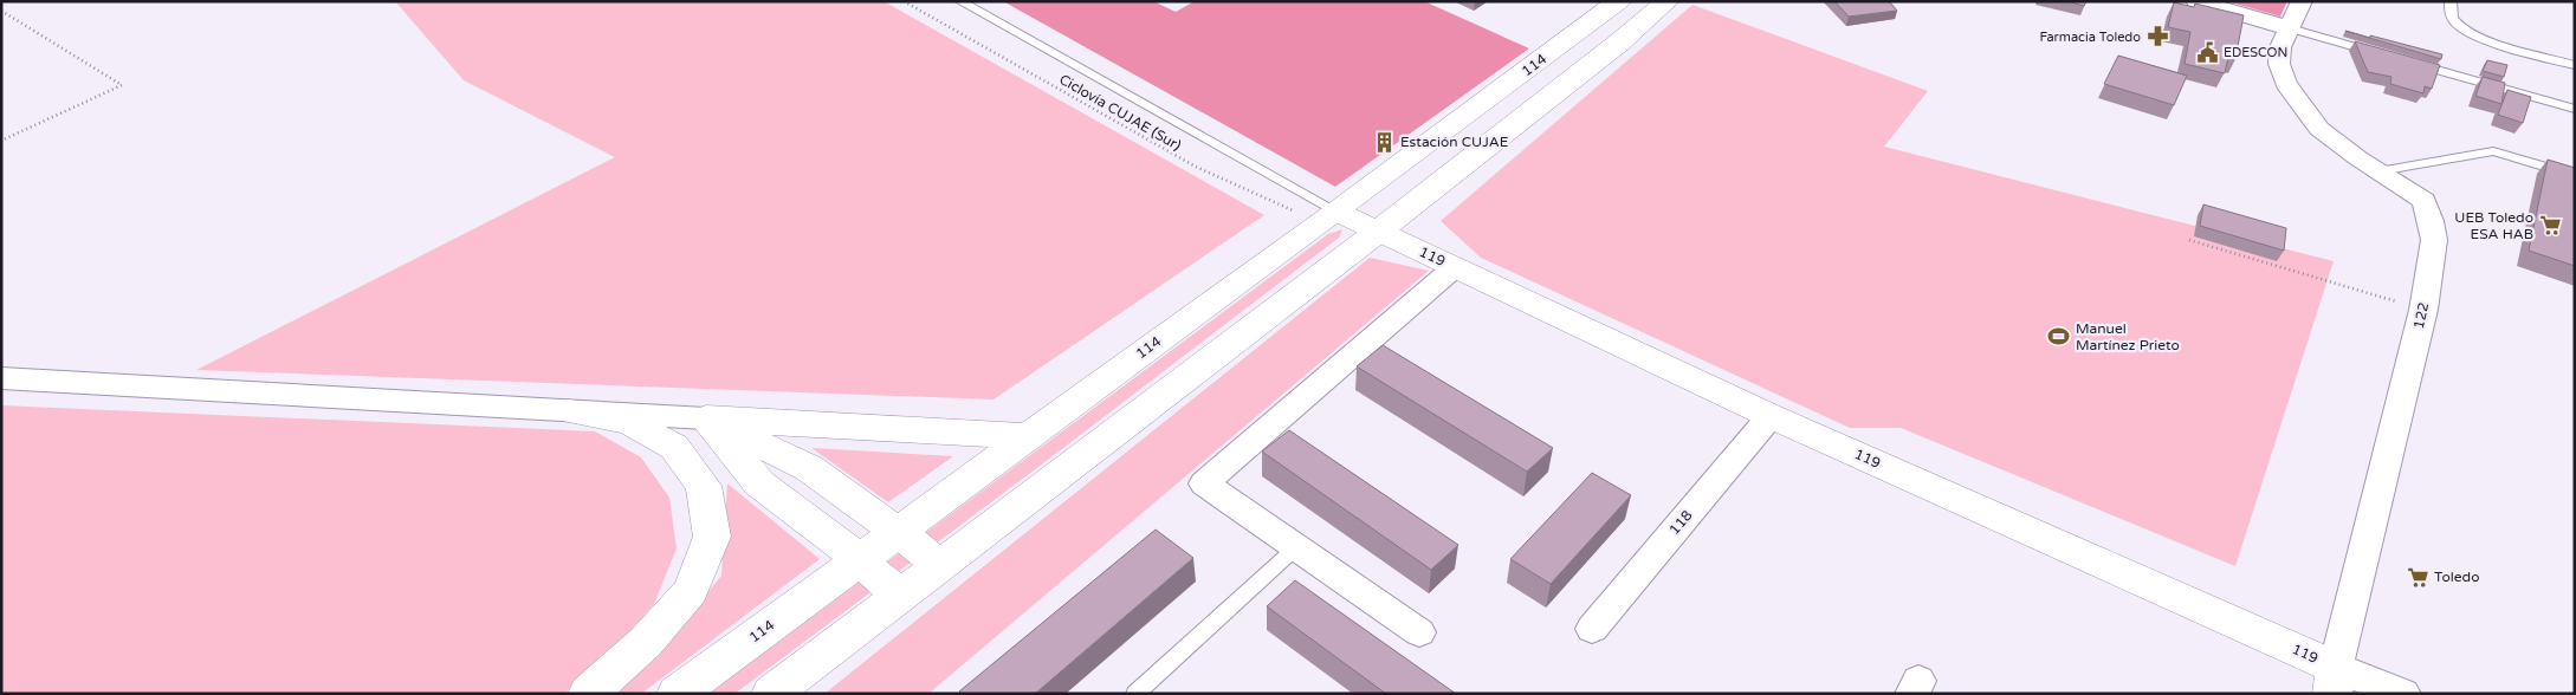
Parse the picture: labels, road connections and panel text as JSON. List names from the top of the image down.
{
  "streets": {
    "main road": ["114", "119"],
    "street": ["122", "118"],
    "path": ["Ciclovía CUJAE (Sur)"]
  },
  "crossings": [
    ["114", "Ciclovía CUJAE (Sur)"],
    ["114", "119"],
    ["Ciclovía CUJAE (Sur)", "119"],
    ["119", "122"],
    ["119", "118"]
  ],
  "places": {
    "pharmacy": ["Farmacia Toledo"],
    "public building": ["EDESCON"],
    "building": ["Estación CUJAE"],
    "supermarket": ["UEB Toledo ESA HAB", "Toledo"],
    "sports": ["Manuel Martínez Prieto"]
  }
}
